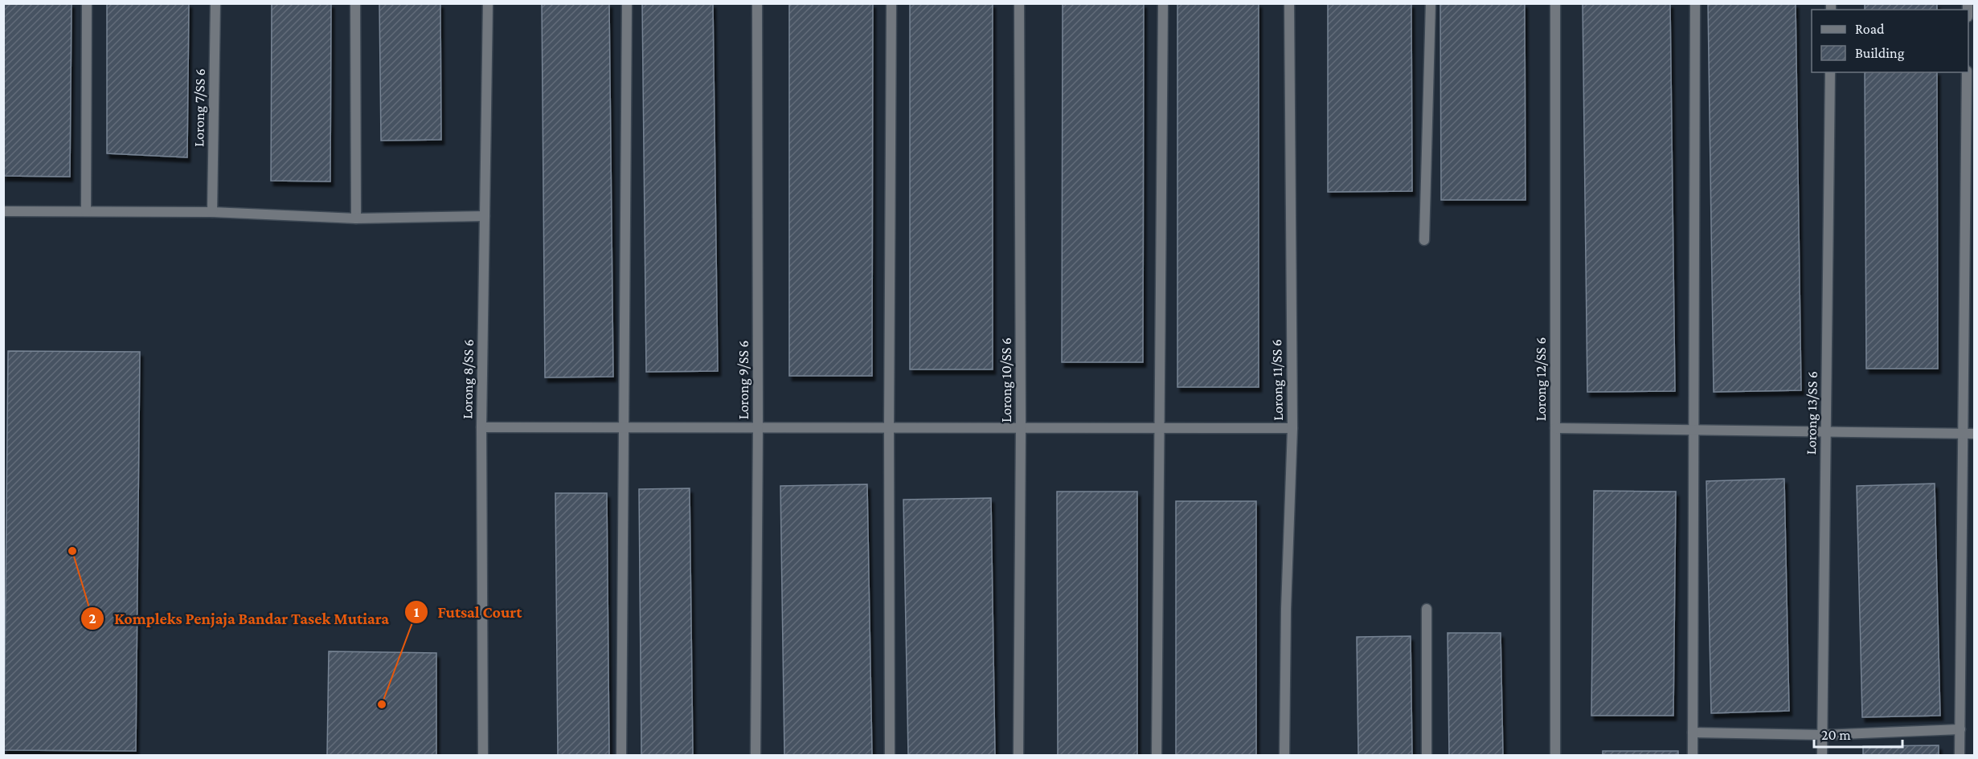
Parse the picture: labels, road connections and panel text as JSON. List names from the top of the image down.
{
  "streets": {
    "street": [
      "Lorong 7/SS 6",
      "Lorong 8/SS 6",
      "Lorong 12/SS 6",
      "Lorong 9/SS 6",
      "Lorong 10/SS 6",
      "Lorong 11/SS 6",
      "Lorong 13/SS 6"
    ]
  },
  "places": ["Kompleks Penjaja Bandar Tasek Mutiara", "Futsal Court"],
  "legend": ["Road", "Building"],
  "scale_bar": "20 m"
}
